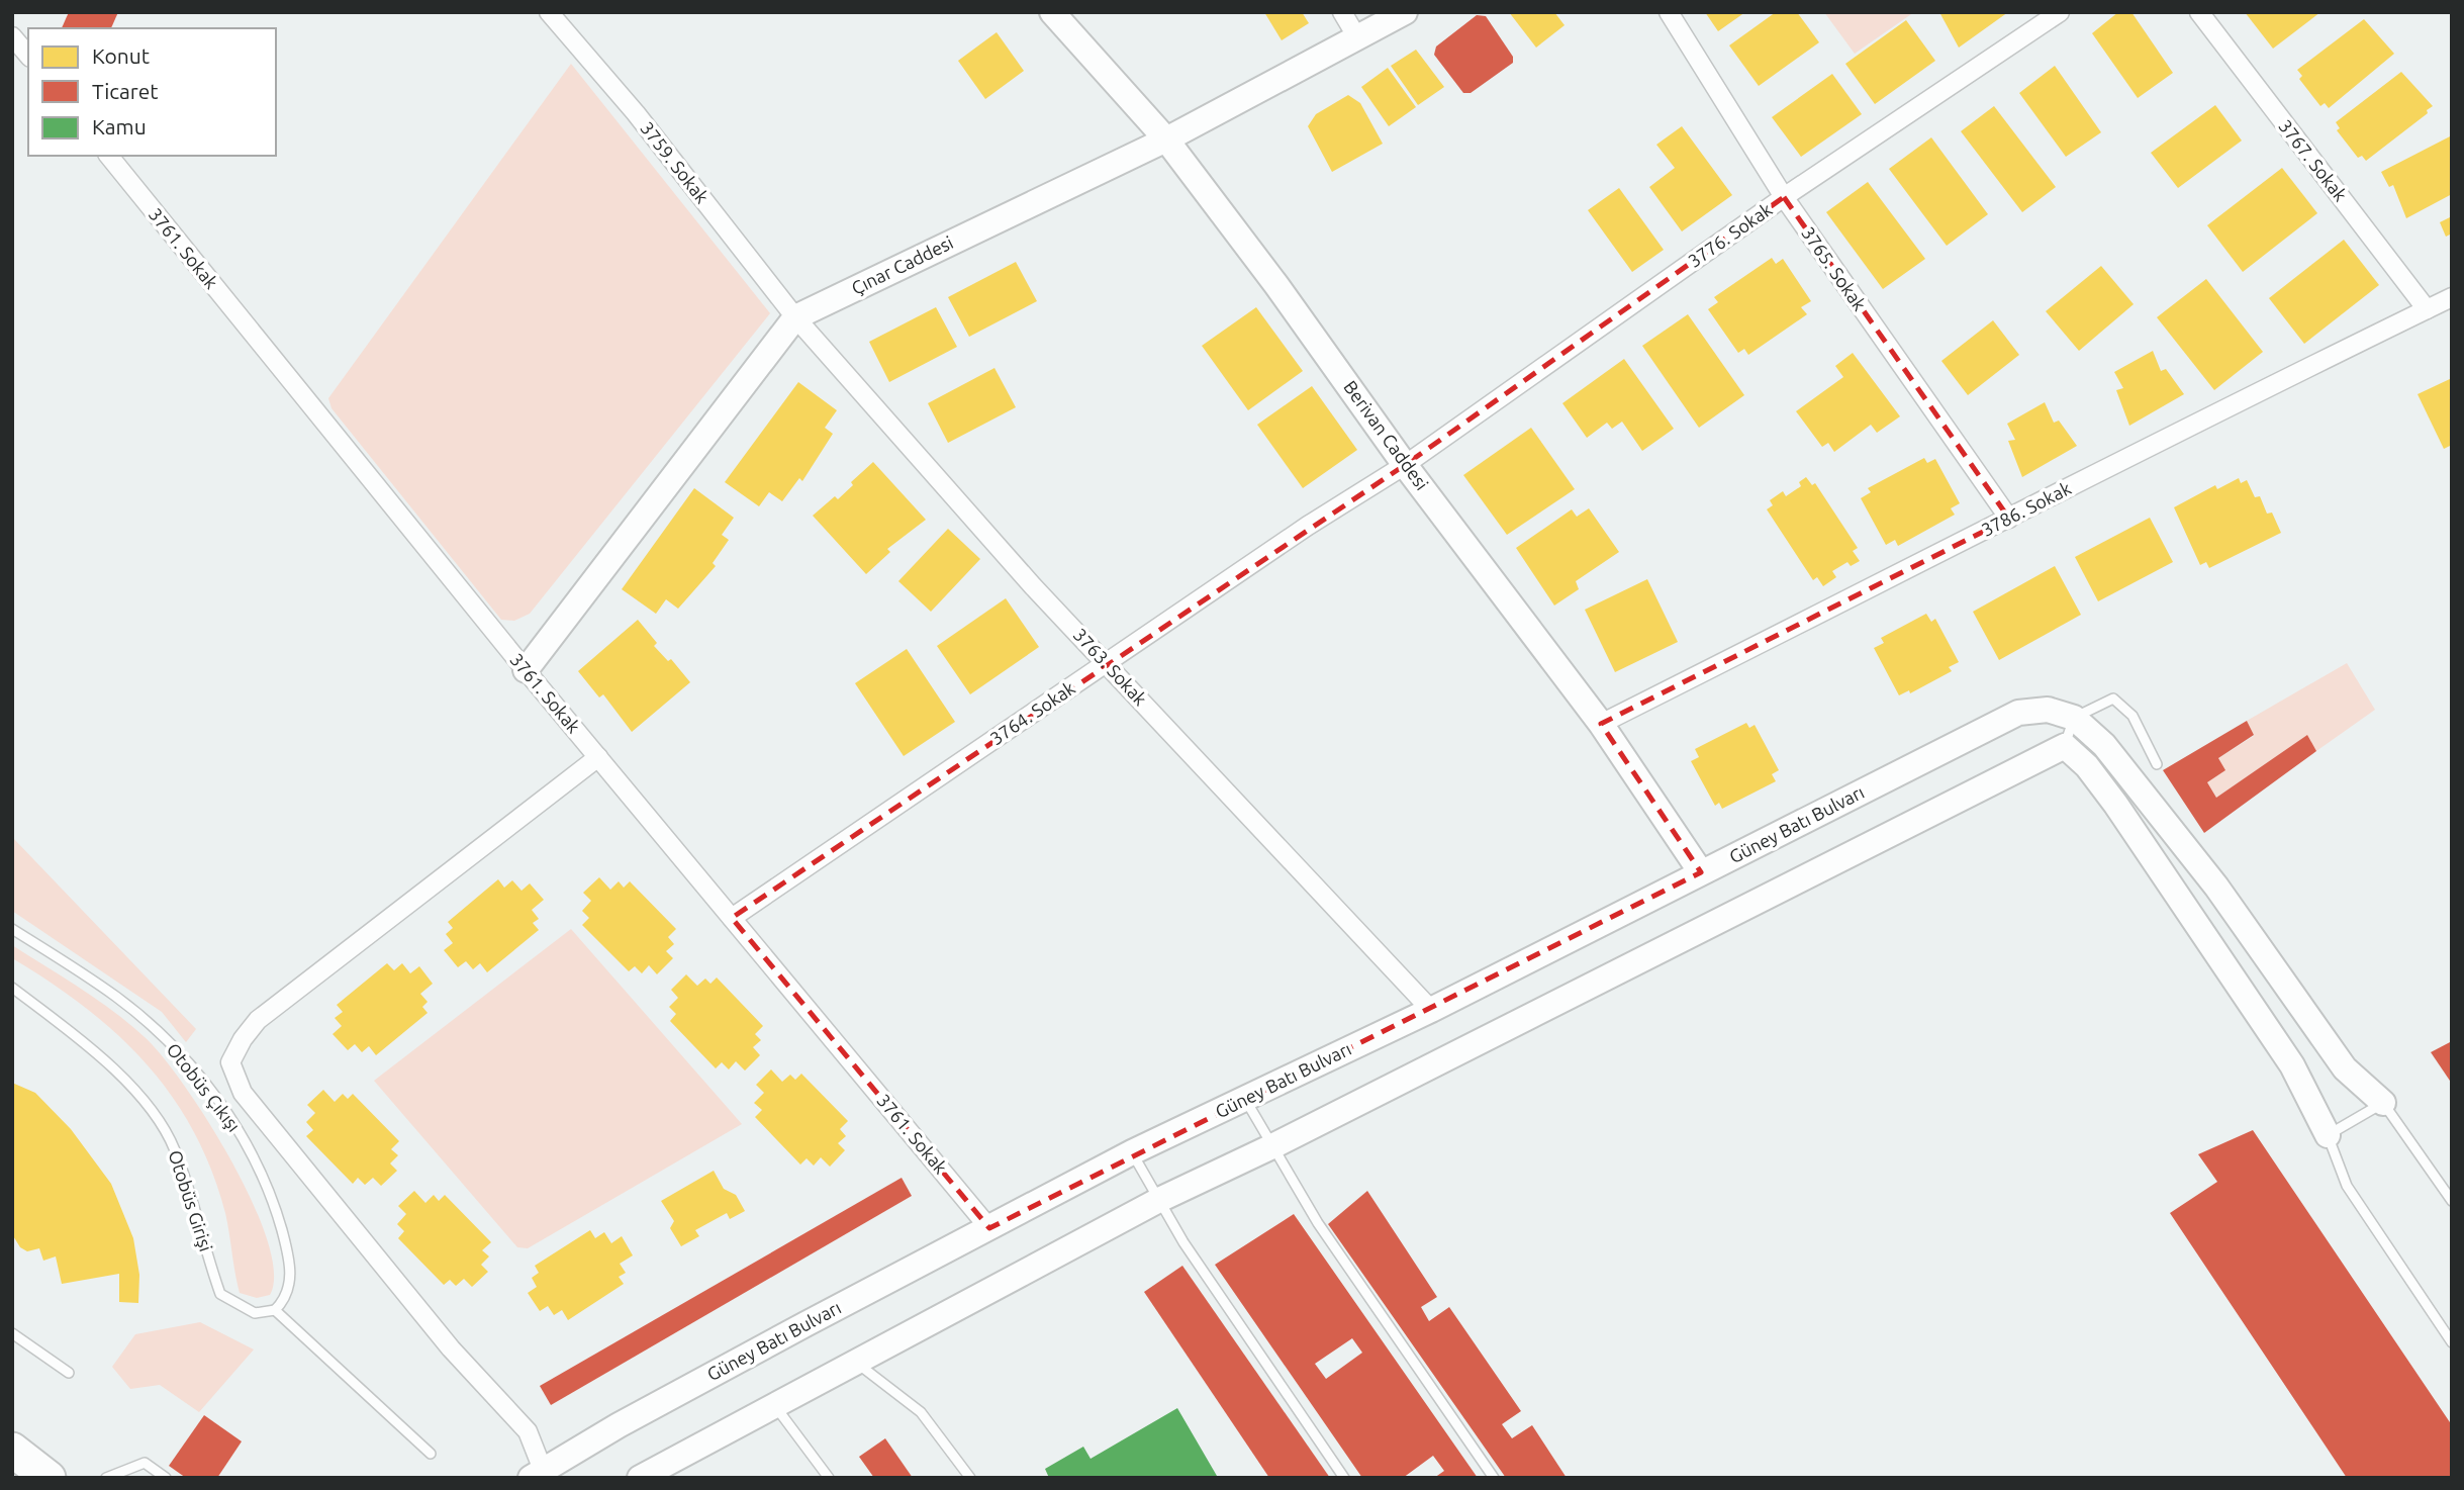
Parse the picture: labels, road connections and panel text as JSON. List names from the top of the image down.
{
  "streets": {
    "street": [
      "3767. Sokak",
      "3759. Sokak",
      "3776. Sokak",
      "3761. Sokak",
      "Çınar Caddesi",
      "3765. Sokak",
      "Berivan Caddesi",
      "3786. Sokak",
      "3763. Sokak",
      "3764. Sokak",
      "Güney Batı Bulvarı"
    ],
    "lane": ["Otobüs Çıkışı", "Otobüs Girişi"]
  },
  "crossings": [
    ["3767. Sokak", "3786. Sokak"],
    ["3759. Sokak", "Çınar Caddesi"],
    ["3759. Sokak", "3763. Sokak"],
    ["3776. Sokak", "3765. Sokak"],
    ["3776. Sokak", "Berivan Caddesi"],
    ["3776. Sokak", "3764. Sokak"],
    ["3761. Sokak", "Çınar Caddesi"],
    ["3761. Sokak", "3764. Sokak"],
    ["3761. Sokak", "Güney Batı Bulvarı"],
    ["Çınar Caddesi", "Berivan Caddesi"],
    ["Çınar Caddesi", "3763. Sokak"],
    ["3765. Sokak", "3786. Sokak"],
    ["Berivan Caddesi", "3786. Sokak"],
    ["Berivan Caddesi", "3764. Sokak"],
    ["Berivan Caddesi", "Güney Batı Bulvarı"],
    ["3763. Sokak", "3764. Sokak"],
    ["3763. Sokak", "Güney Batı Bulvarı"],
    ["Otobüs Çıkışı", "Otobüs Girişi"]
  ],
  "legend": ["Konut", "Ticaret", "Kamu"]
}
